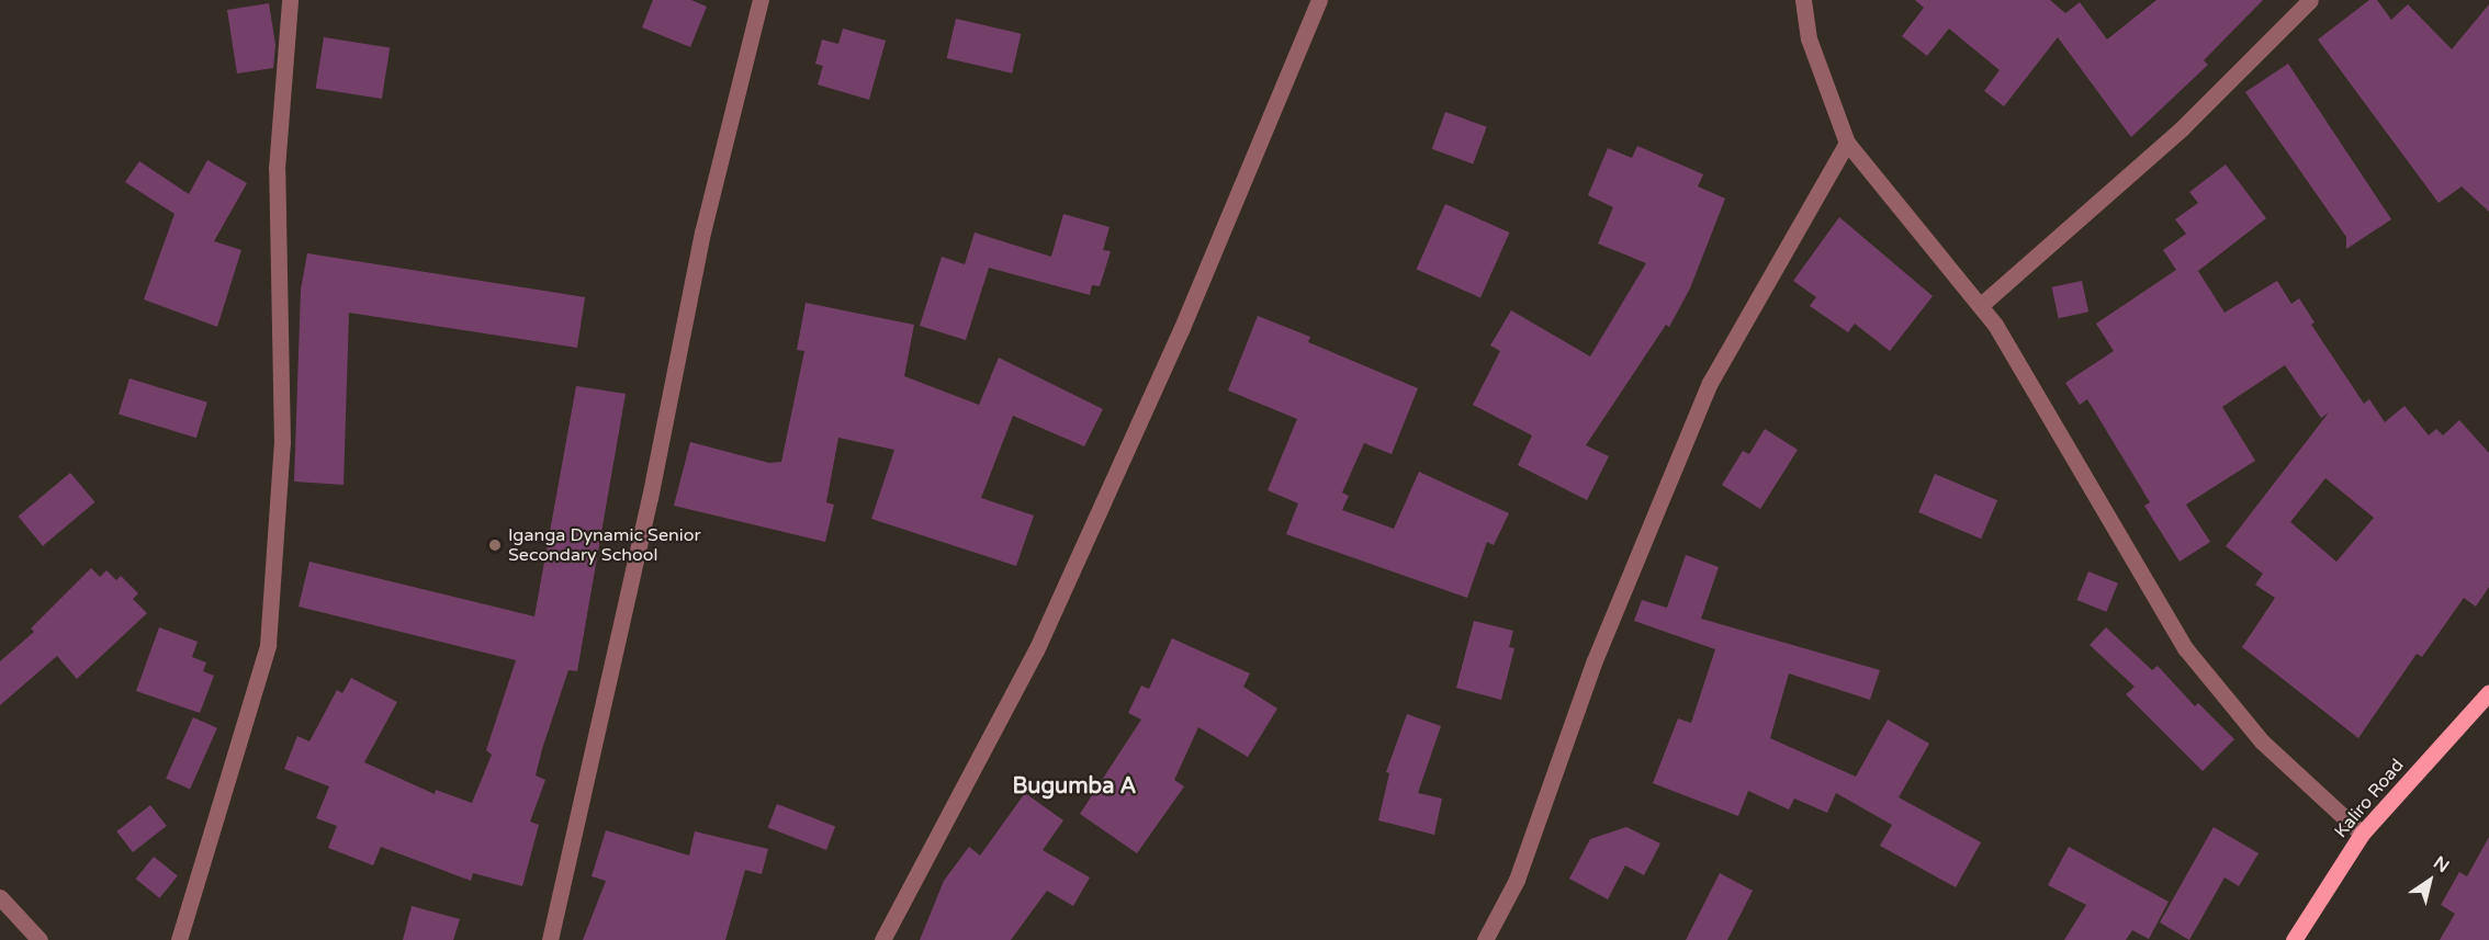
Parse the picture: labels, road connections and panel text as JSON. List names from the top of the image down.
{
  "streets": {
    "main road": ["Kaliro Road"]
  },
  "districts": ["Bugumba A"],
  "places": ["Iganga Dynamic Senior Secondary School"],
  "north": "top right"
}
